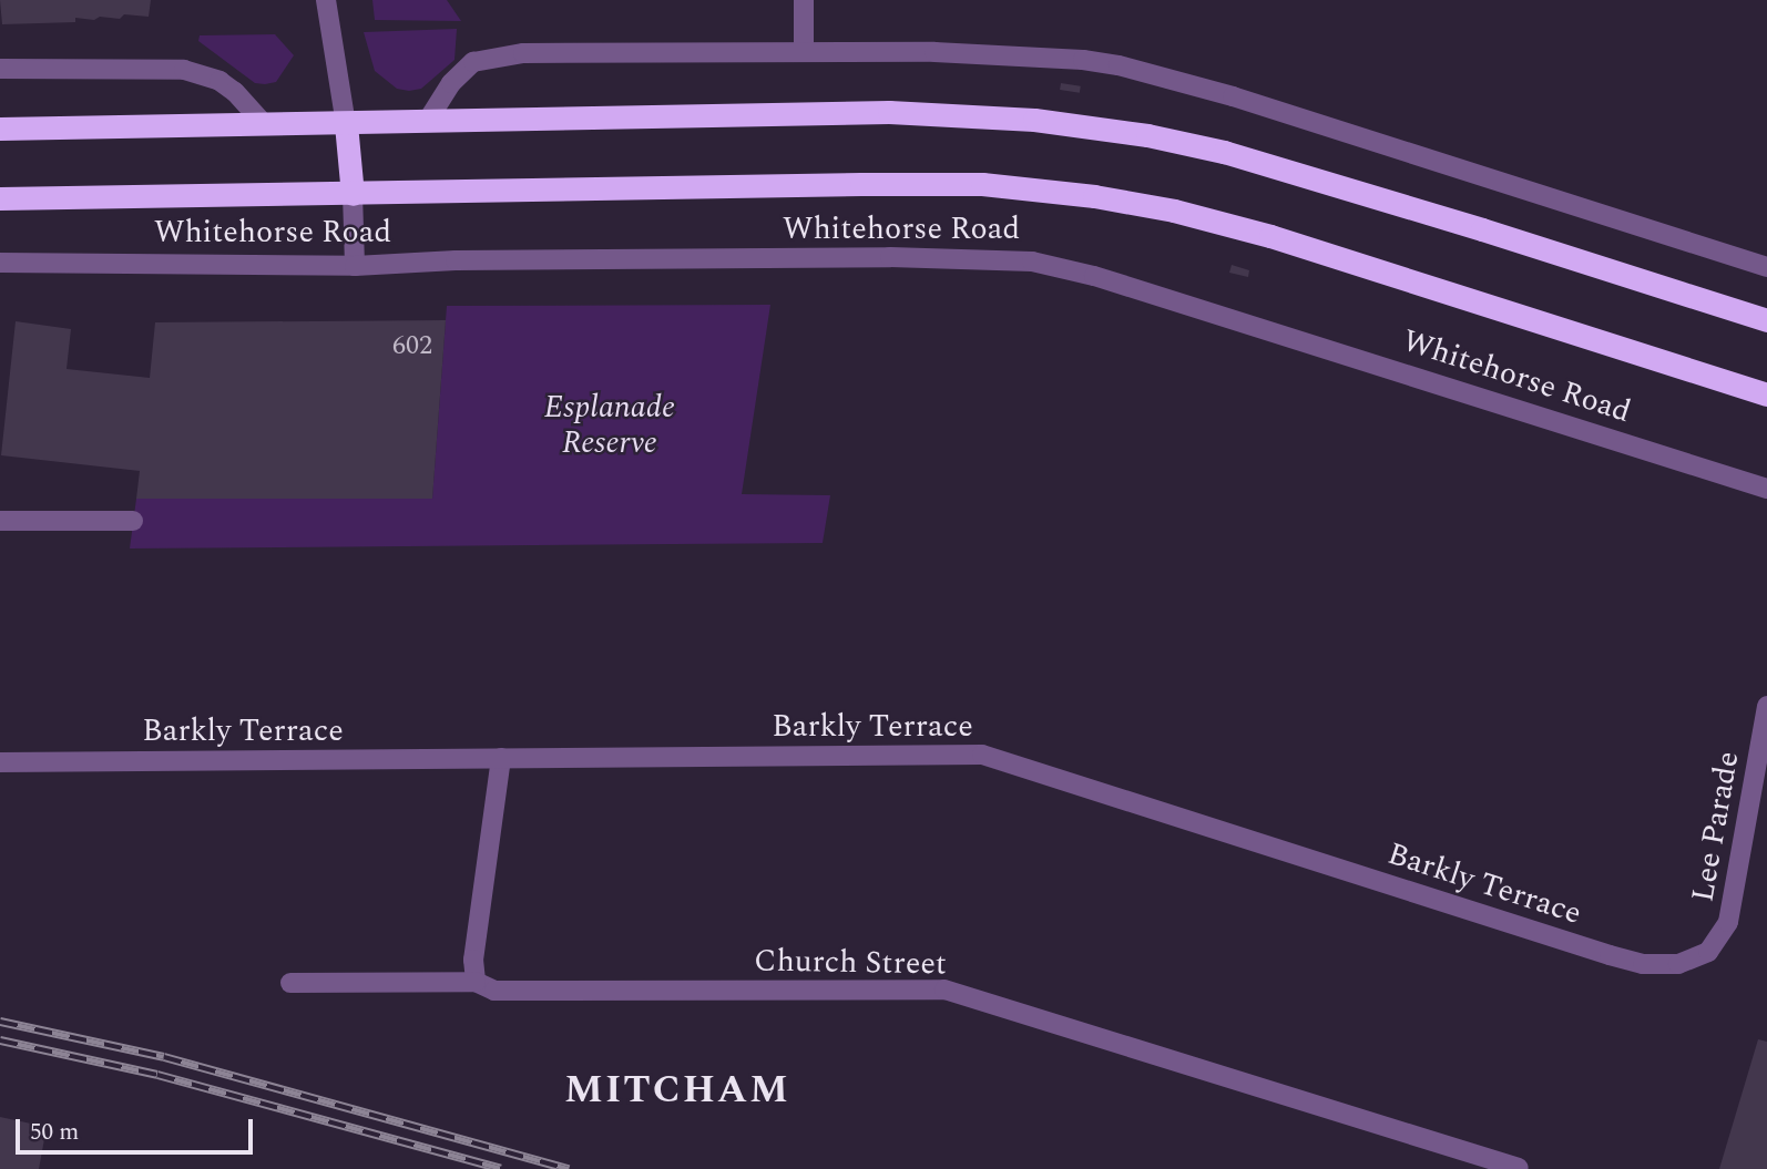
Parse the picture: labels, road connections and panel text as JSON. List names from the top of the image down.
{
  "streets": {
    "highway": ["Whitehorse Road"],
    "street": ["Barkly Terrace", "Lee Parade", "Church Street"]
  },
  "crossings": [
    ["Barkly Terrace", "Lee Parade"]
  ],
  "districts": ["MITCHAM"],
  "parks": ["Esplanade Reserve"],
  "house_numbers": ["602"],
  "scale_bar": "50 m"
}
